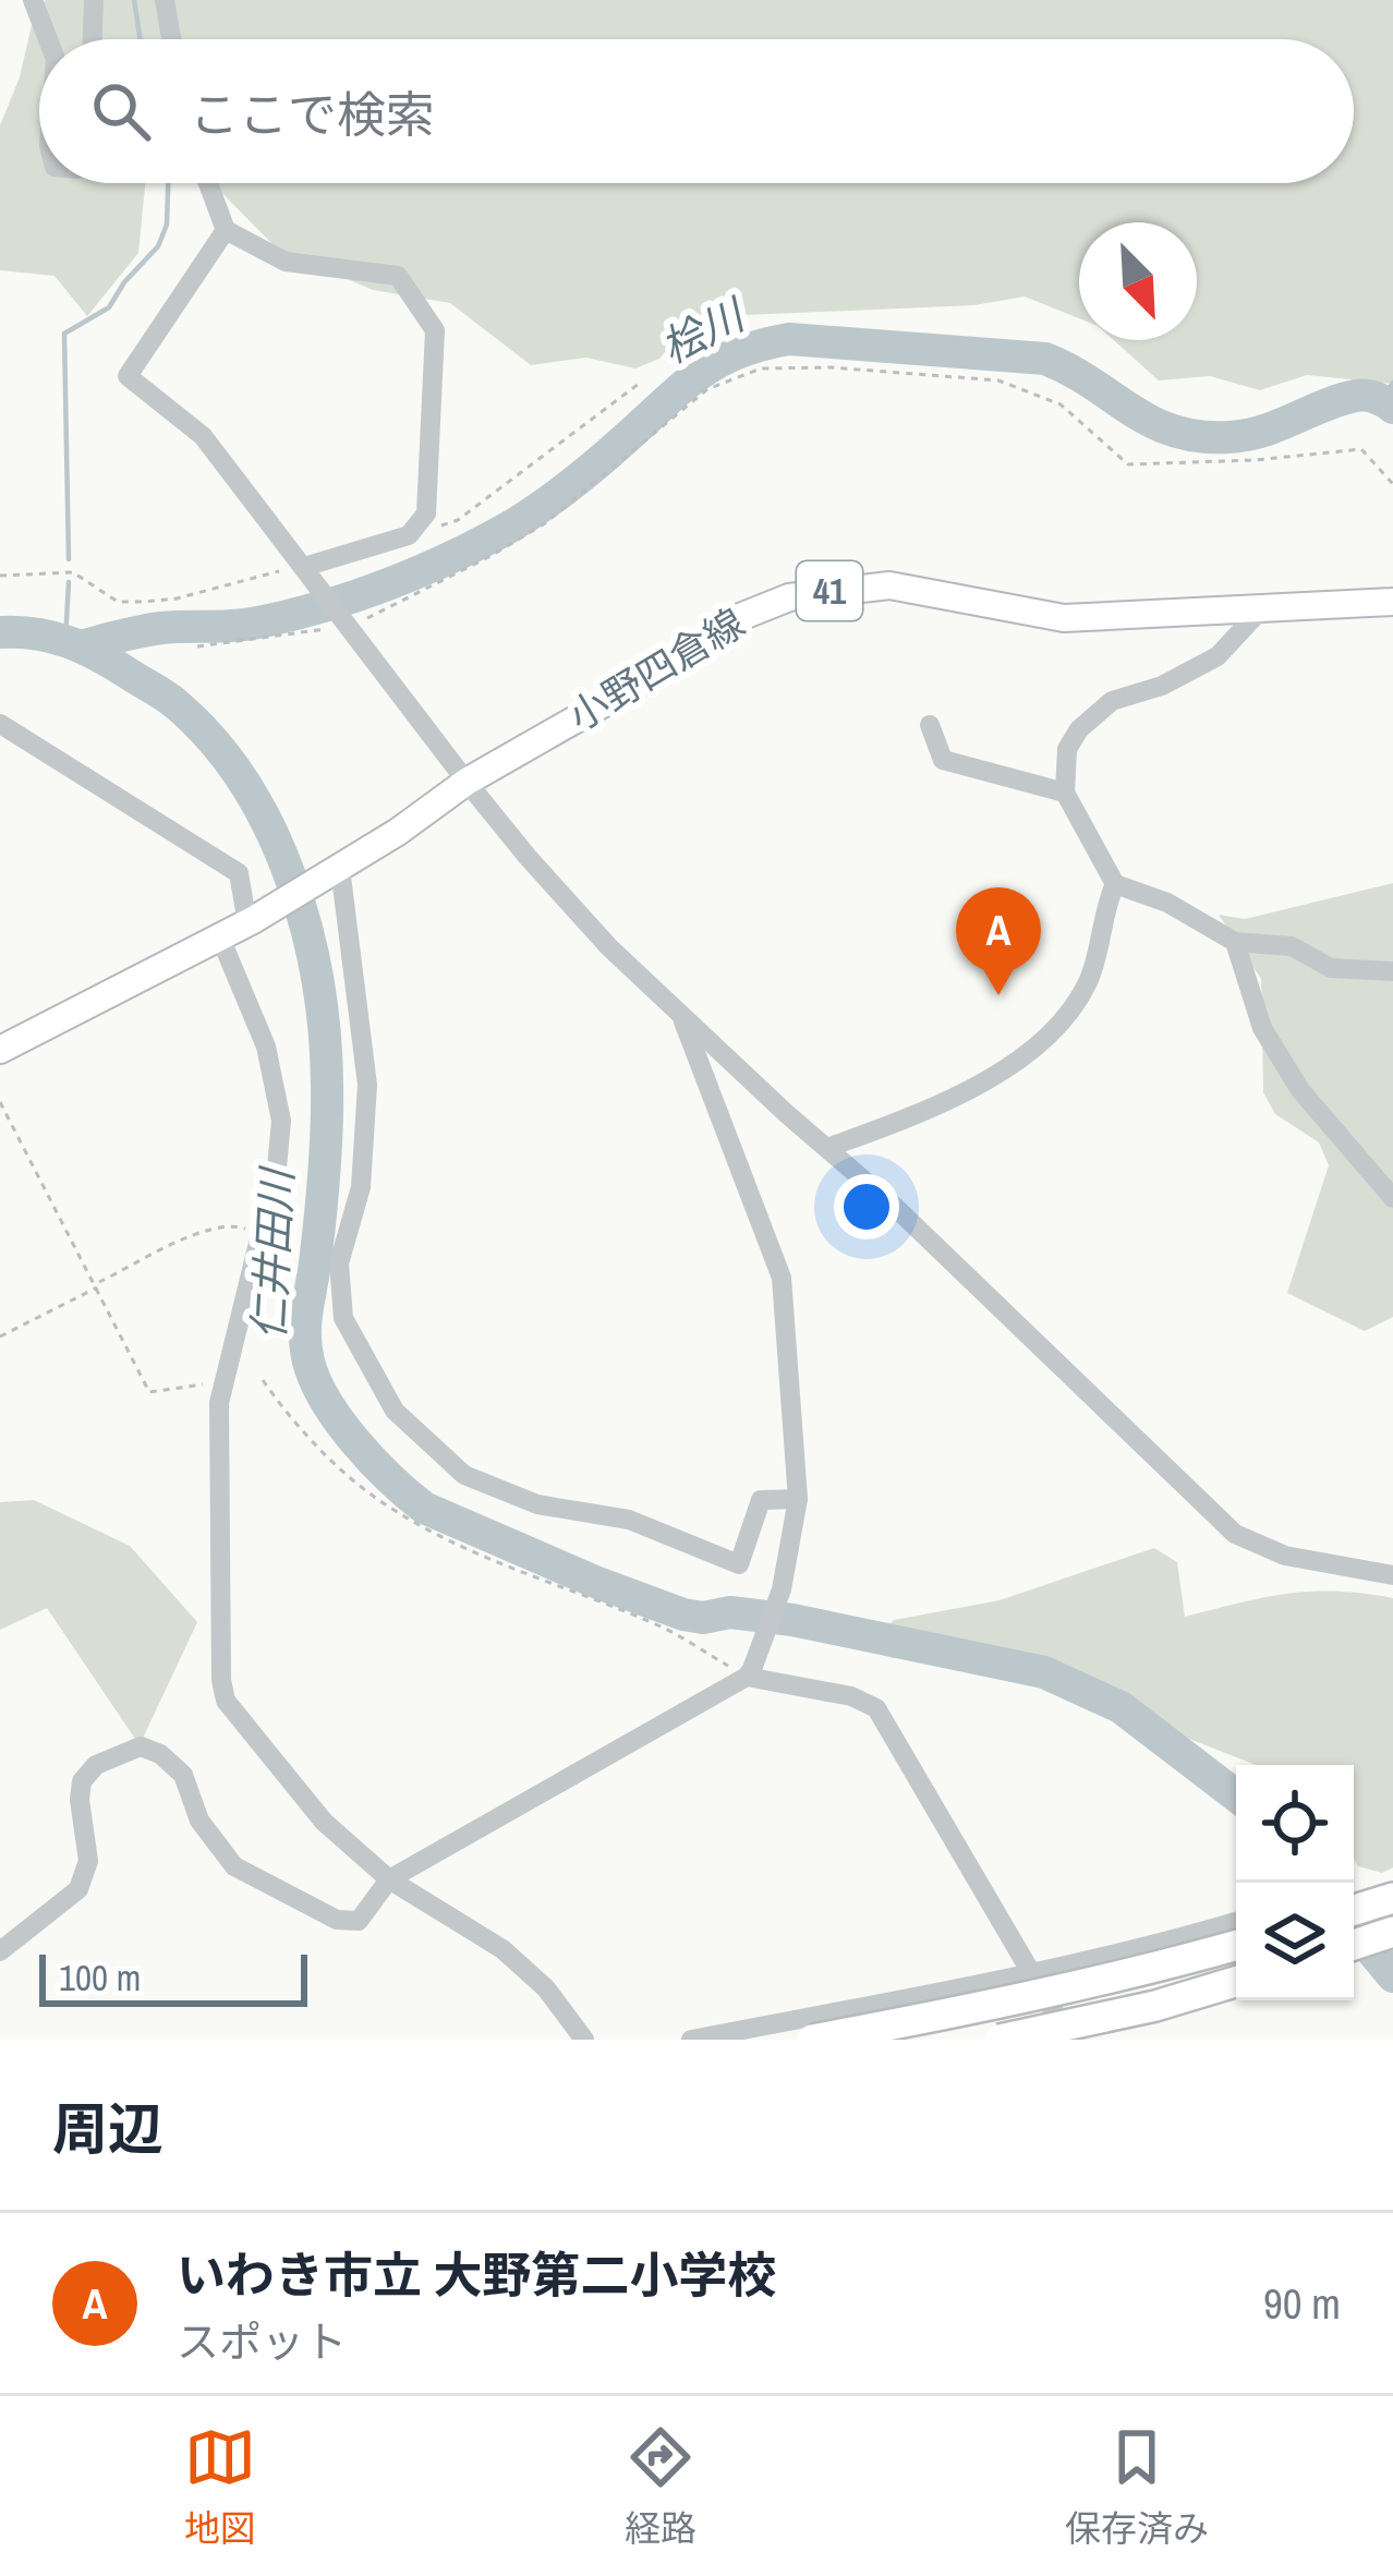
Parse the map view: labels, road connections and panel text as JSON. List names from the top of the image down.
{
  "streets": {
    "main road": ["41", "小野四倉線"]
  },
  "water": ["桧川", "仁井田川"],
  "scale_bar": "100 m",
  "north": "bottom right",
  "page": {
    "search": "ここで検索",
    "pins": "A",
    "scale": "100 m",
    "heading": "周辺",
    "list": [
      {
        "mark": "A",
        "name": "いわき市立 大野第二小学校",
        "note": "スポット",
        "value": "90 m"
      }
    ],
    "nav": ["地図", "経路", "保存済み"]
  }
}
